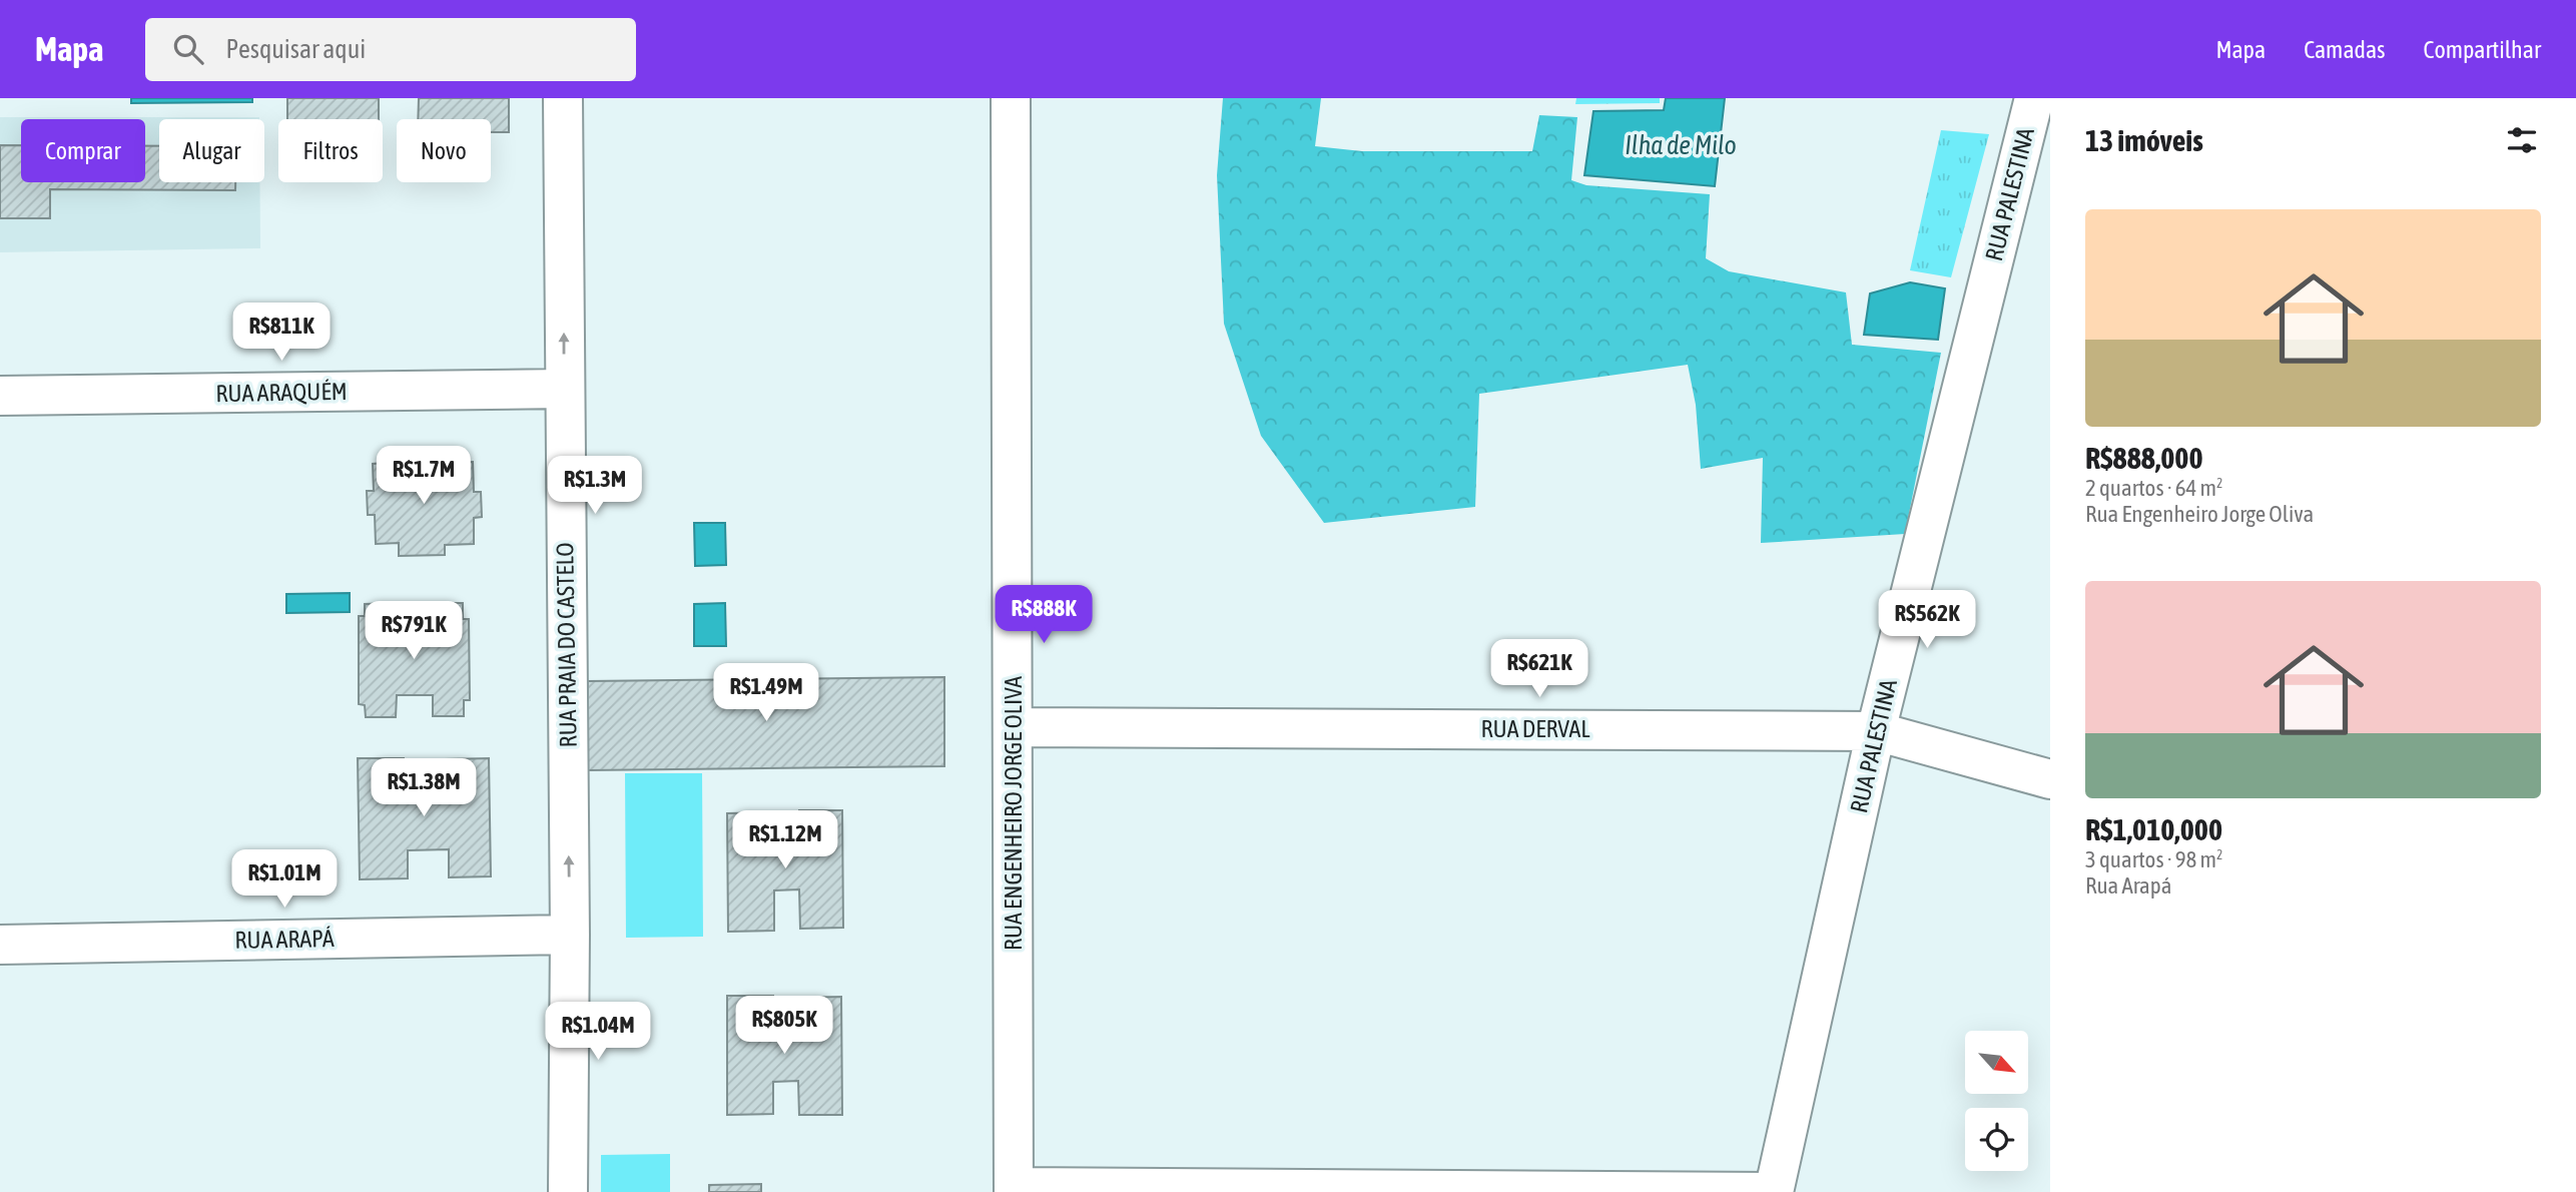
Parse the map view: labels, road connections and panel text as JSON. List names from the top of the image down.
{
  "streets": {
    "street": [
      "RUA PALESTINA",
      "RUA ARAQUÉM",
      "RUA PRAIA DO CASTELO",
      "RUA DERVAL",
      "RUA ENGENHEIRO JORGE OLIVA",
      "RUA ARAPÁ"
    ]
  },
  "crossings": [
    ["RUA PALESTINA", "RUA DERVAL"],
    ["RUA ARAQUÉM", "RUA PRAIA DO CASTELO"],
    ["RUA PRAIA DO CASTELO", "RUA ARAPÁ"],
    ["RUA DERVAL", "RUA ENGENHEIRO JORGE OLIVA"]
  ],
  "one_way": ["RUA PRAIA DO CASTELO"],
  "water": ["Ilha de Milo"],
  "north": "bottom right",
  "page": {
    "header": "Mapa",
    "search": "Pesquisar aqui",
    "nav": ["Mapa", "Camadas", "Compartilhar"],
    "heading": "13 imóveis",
    "chip": [
      "Comprar",
      "Alugar",
      "Filtros",
      "Novo"
    ],
    "list": [
      {
        "name": "R$888,000",
        "note": "2 quartos · 64 m² · Rua Engenheiro Jorge Oliva"
      },
      {
        "name": "R$1,010,000",
        "note": "3 quartos · 98 m² · Rua Arapá"
      }
    ],
    "price": [
      "R$811K",
      "R$1.7M",
      "R$1.3M",
      "R$888K",
      "R$562K",
      "R$791K",
      "R$621K",
      "R$1.49M",
      "R$1.38M",
      "R$1.12M",
      "R$1.01M",
      "R$805K",
      "R$1.04M"
    ]
  }
}
